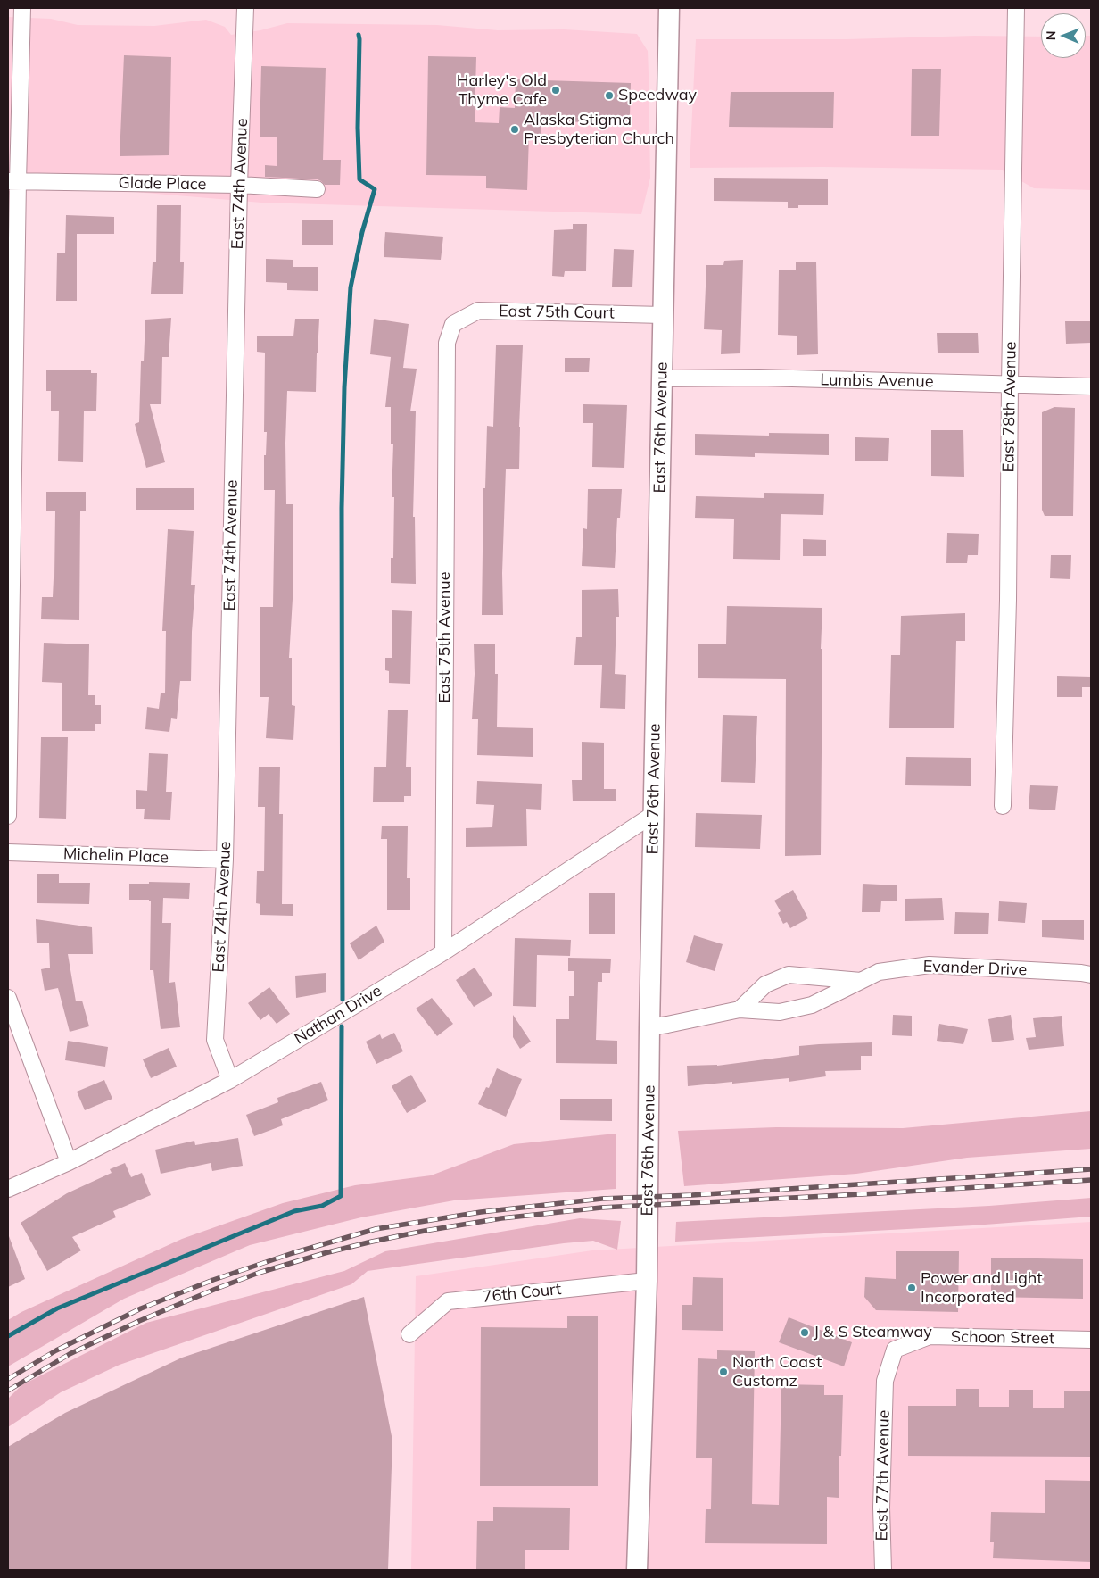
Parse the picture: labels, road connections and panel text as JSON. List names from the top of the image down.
{
  "streets": {
    "street": [
      "Glade Place",
      "East 74th Avenue",
      "East 75th Court",
      "Lumbis Avenue",
      "East 78th Avenue",
      "East 76th Avenue",
      "East 75th Avenue",
      "Michelin Place",
      "Evander Drive",
      "Nathan Drive",
      "76th Court",
      "Schoon Street",
      "East 77th Avenue"
    ]
  },
  "crossings": [
    ["Glade Place", "East 74th Avenue"],
    ["East 74th Avenue", "Michelin Place"],
    ["East 74th Avenue", "Nathan Drive"],
    ["East 75th Court", "East 76th Avenue"],
    ["East 75th Court", "East 75th Avenue"],
    ["Lumbis Avenue", "East 78th Avenue"],
    ["Lumbis Avenue", "East 76th Avenue"],
    ["East 76th Avenue", "Evander Drive"],
    ["East 76th Avenue", "Nathan Drive"],
    ["East 76th Avenue", "76th Court"],
    ["East 75th Avenue", "Nathan Drive"],
    ["Schoon Street", "East 77th Avenue"]
  ],
  "places": [
    "Harley's Old Thyme Cafe",
    "Speedway",
    "Alaska Stigma Presbyterian Church",
    "Power and Light Incorporated",
    "J & S Steamway",
    "North Coast Customz"
  ],
  "north": "left"
}
